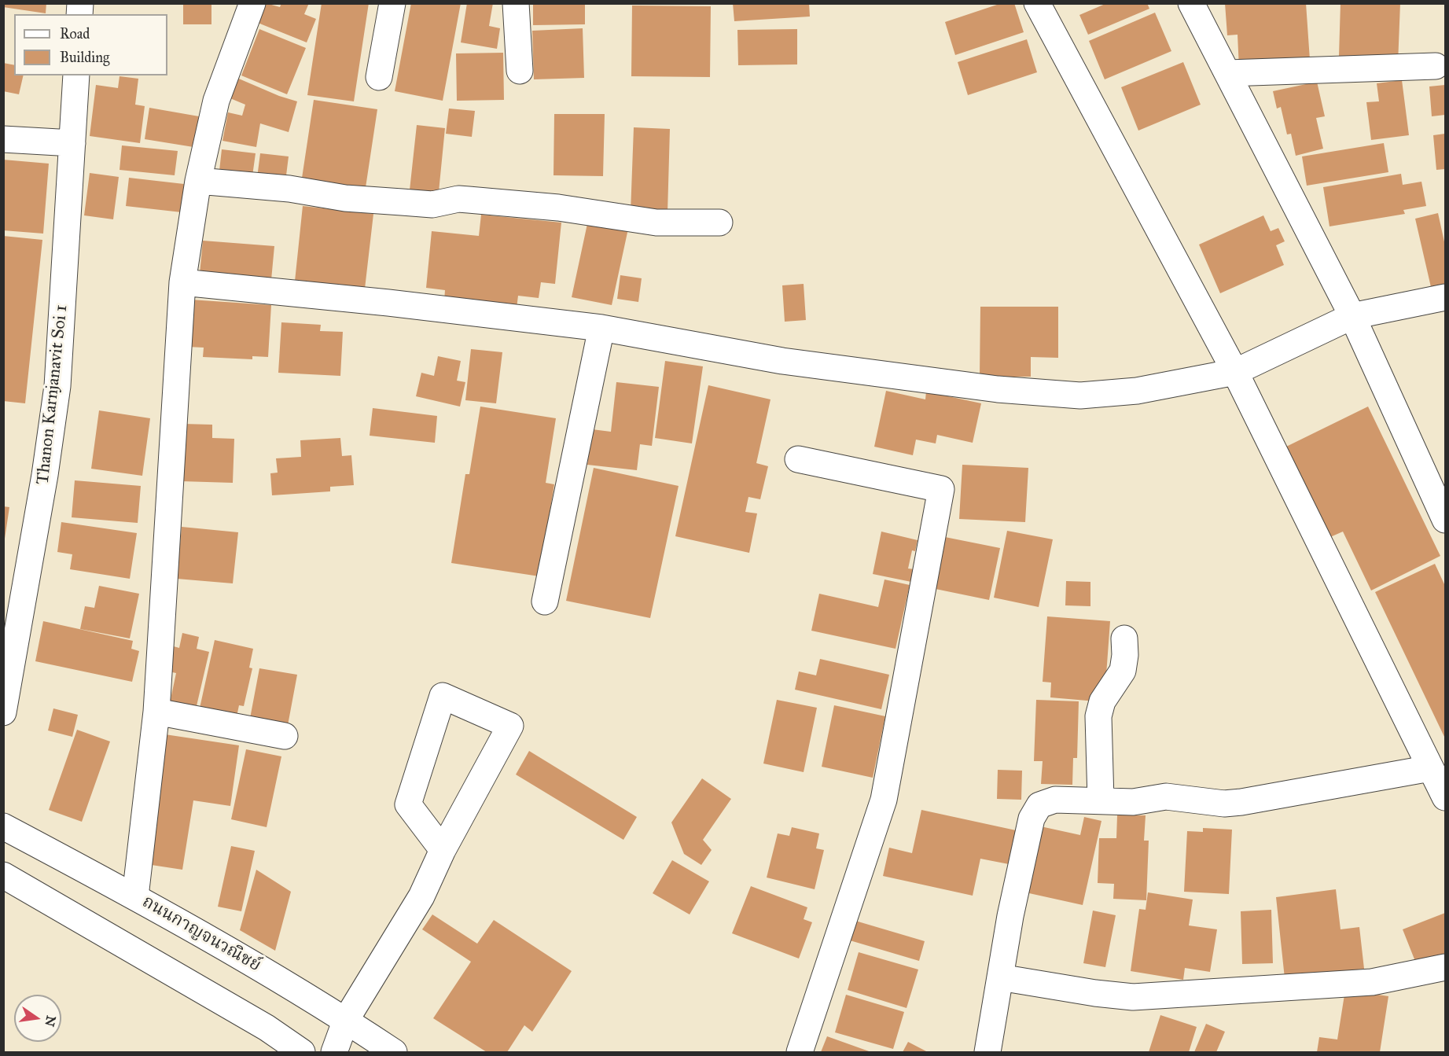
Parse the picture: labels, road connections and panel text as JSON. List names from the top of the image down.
{
  "streets": {
    "street": ["Thanon Karnjanavit Soi 1", "ถนนกาญจนวณิชย์"]
  },
  "legend": ["Road", "Building"],
  "north": "right"
}
